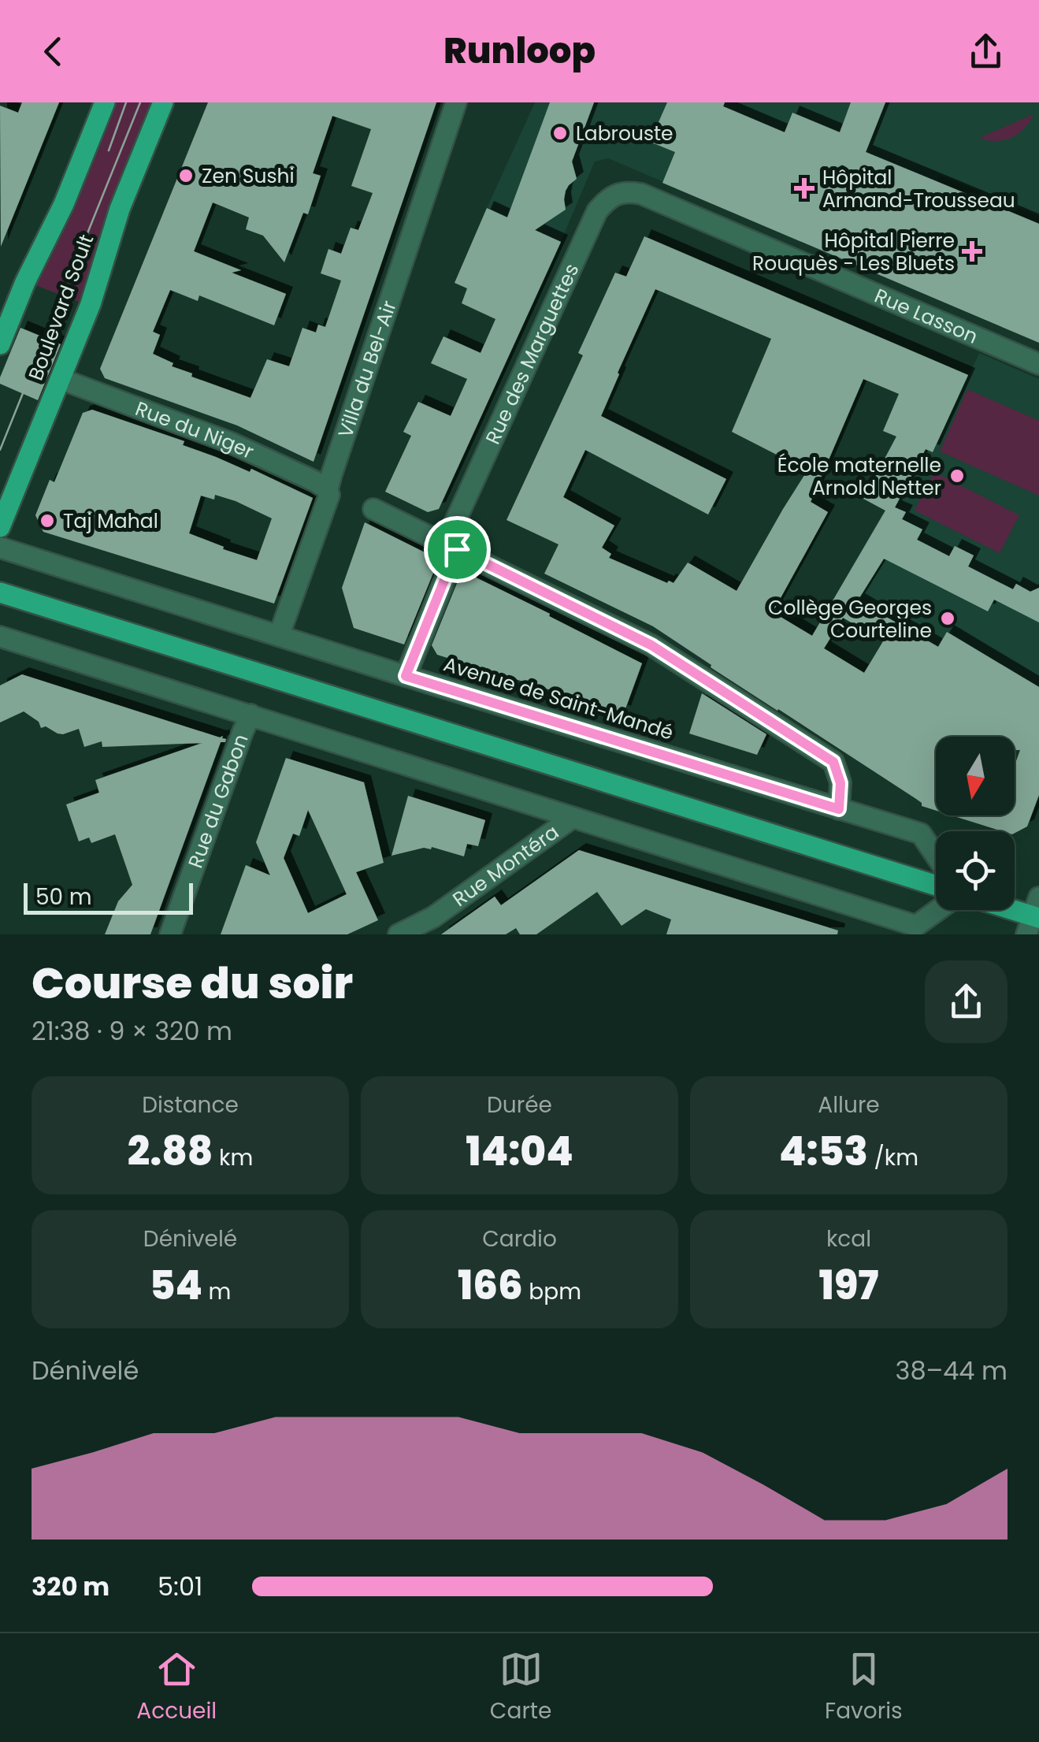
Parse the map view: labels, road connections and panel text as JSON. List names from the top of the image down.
{
  "streets": {
    "main road": ["Boulevard Soult"],
    "street": [
      "Rue Lasson",
      "Rue des Marguettes",
      "Villa du Bel-Air",
      "Rue du Niger",
      "Avenue de Saint-Mandé",
      "Rue du Gabon",
      "Rue Montéra"
    ]
  },
  "crossings": [
    ["Boulevard Soult", "Rue du Niger"],
    ["Rue Lasson", "Rue des Marguettes"],
    ["Rue des Marguettes", "Avenue de Saint-Mandé"],
    ["Villa du Bel-Air", "Rue du Niger"],
    ["Villa du Bel-Air", "Avenue de Saint-Mandé"]
  ],
  "places": {
    "other": [
      "Labrouste",
      "Zen Sushi",
      "École maternelle Arnold Netter",
      "Taj Mahal",
      "Collège Georges Courteline"
    ],
    "health": ["Hôpital Armand-Trousseau", "Hôpital Pierre Rouquès - Les Bluets"]
  },
  "scale_bar": "50 m",
  "north": "bottom",
  "page": {
    "header": "Runloop",
    "scale": "50 m",
    "heading": ["Course du soir", "21:38 · 9 × 320 m"],
    "stats": [
      ["Distance", "2.88 km"],
      ["Durée", "14:04"],
      ["Allure", "4:53 /km"],
      ["Dénivelé", "54 m"],
      ["Cardio", "166 bpm"],
      ["kcal", "197"]
    ],
    "chart": ["Dénivelé", "38–44 m"],
    "list": [
      {
        "name": "320 m",
        "note": "5:01"
      }
    ],
    "tabs": ["Accueil", "Carte", "Favoris"]
  }
}
